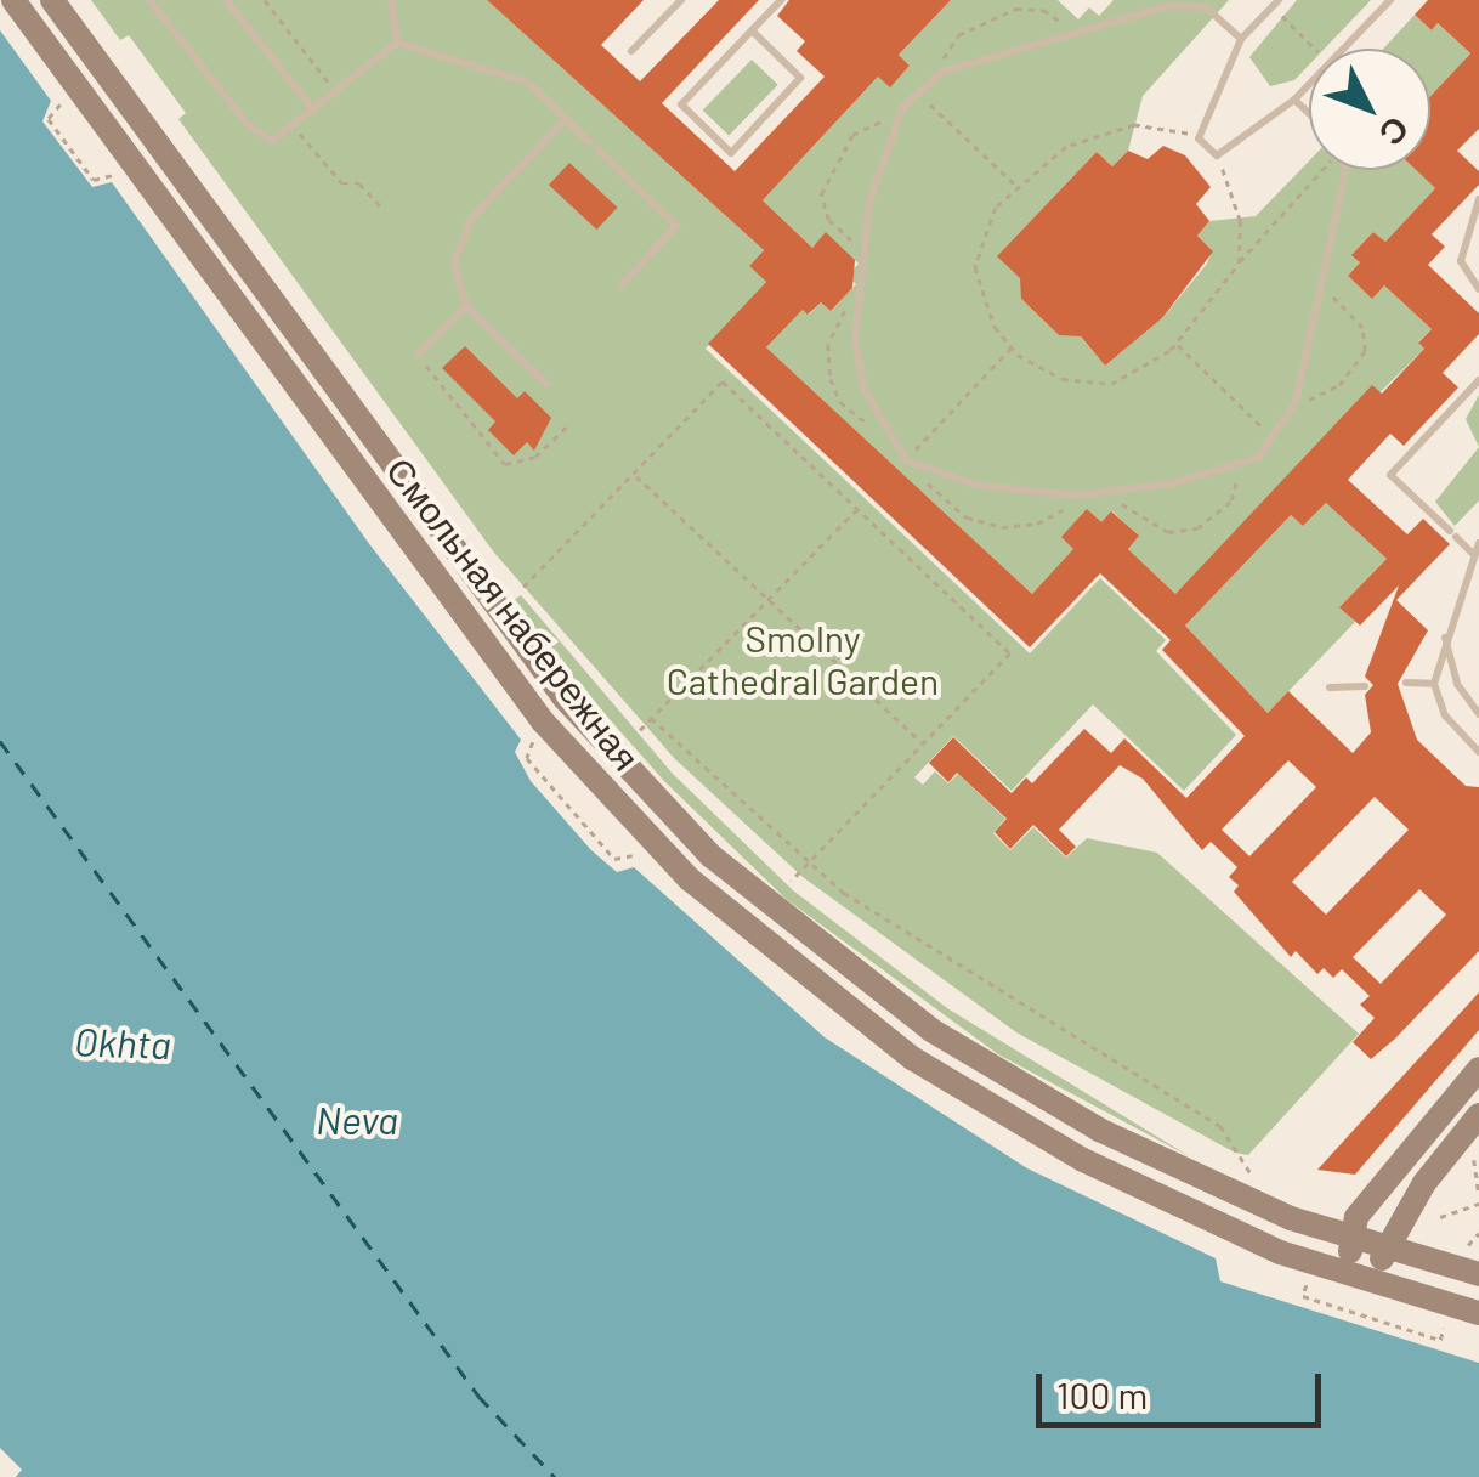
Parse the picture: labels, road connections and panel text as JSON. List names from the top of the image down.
{
  "streets": {
    "main road": ["Смольная набережная"]
  },
  "water": ["Okhta", "Neva"],
  "parks": ["Smolny Cathedral Garden"],
  "scale_bar": "100 m",
  "north": "bottom right"
}
